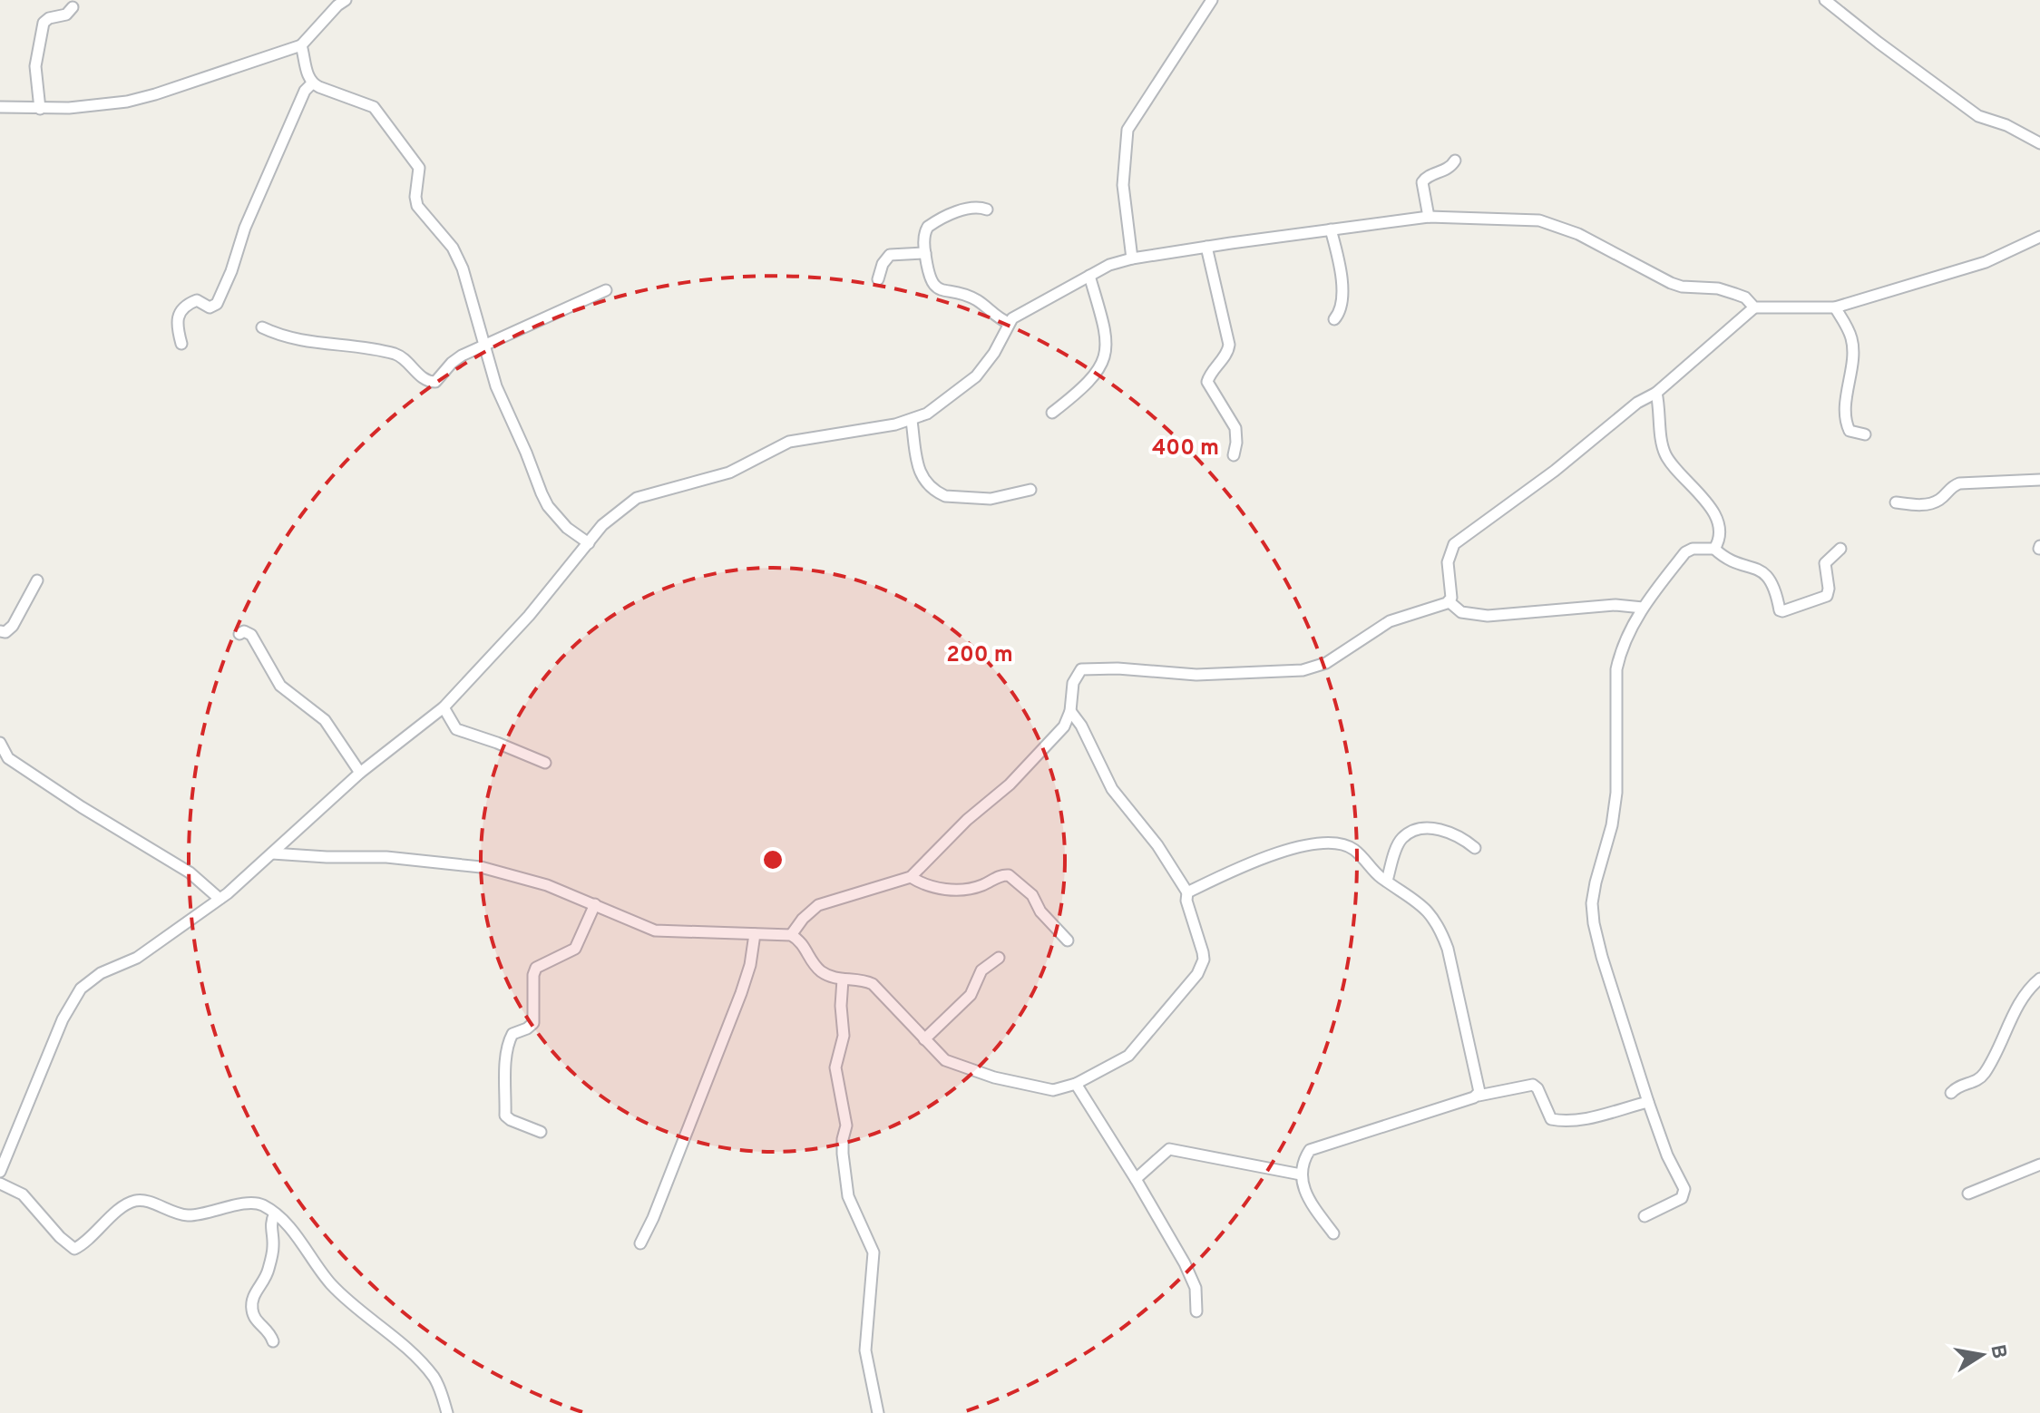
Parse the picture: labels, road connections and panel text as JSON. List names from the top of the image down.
{
  "north": "right",
  "rings": ["400 m", "200 m"]
}
